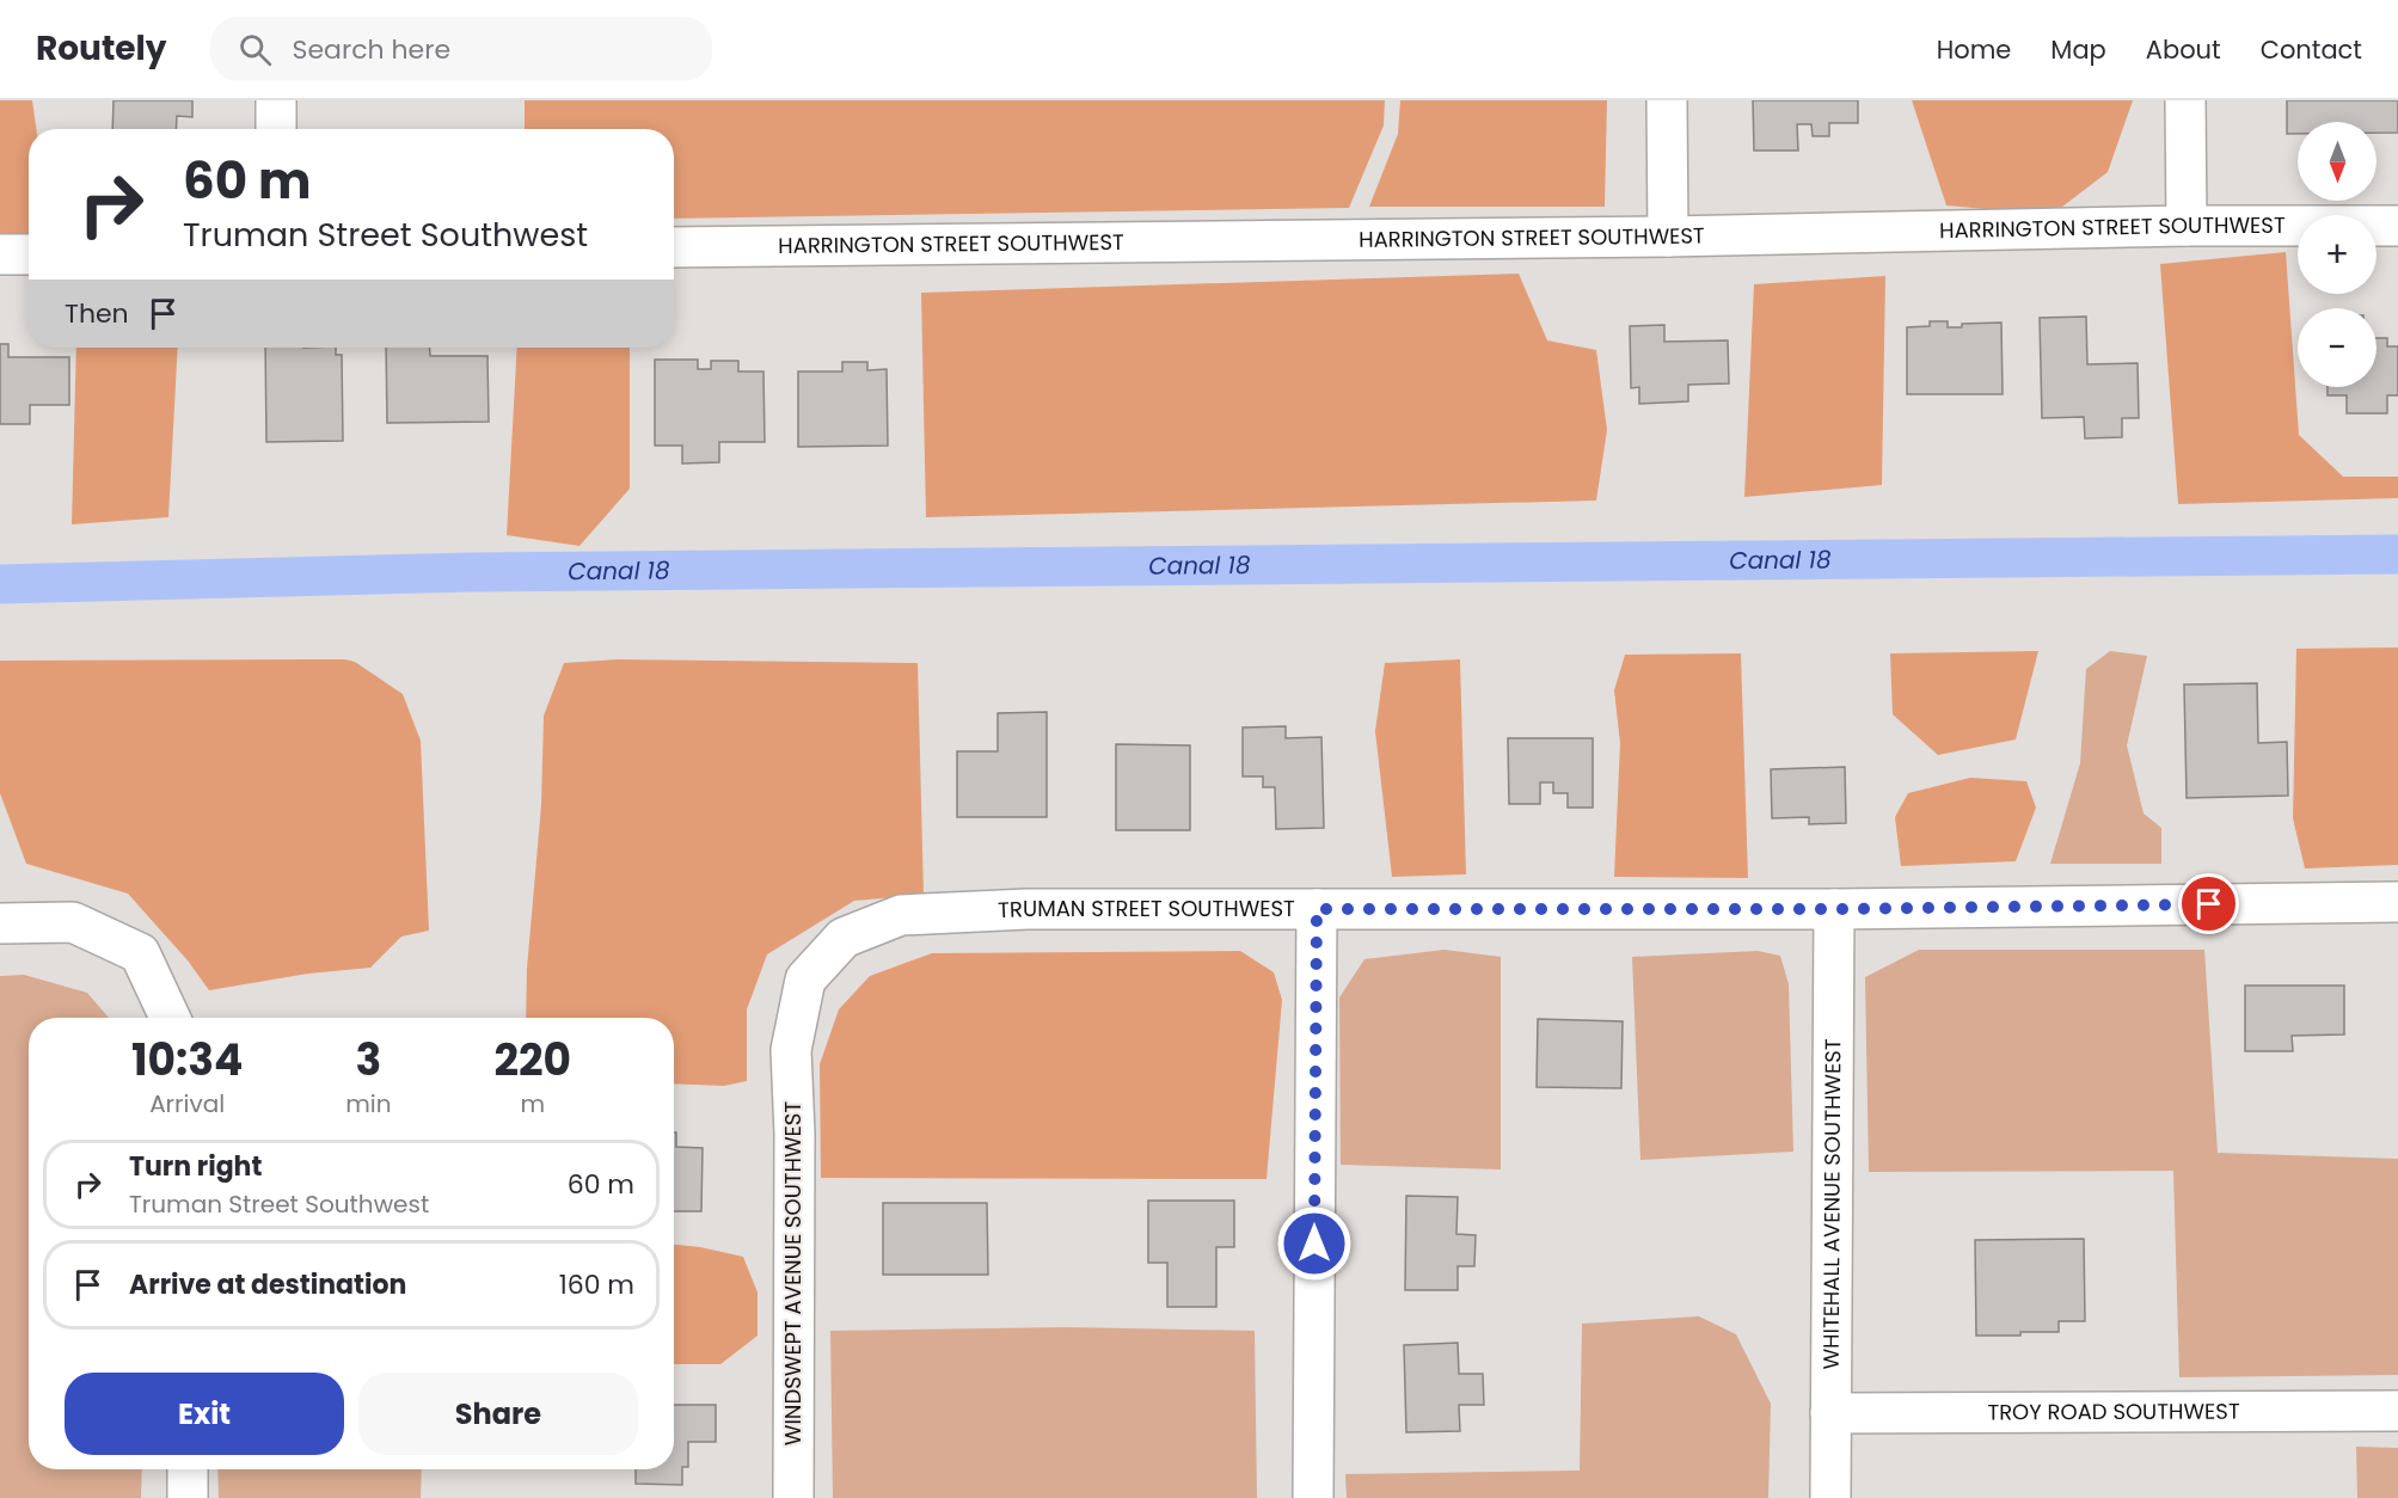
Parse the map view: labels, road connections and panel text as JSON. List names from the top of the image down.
{
  "streets": {
    "street": [
      "HARRINGTON STREET SOUTHWEST",
      "TRUMAN STREET SOUTHWEST",
      "WHITEHALL AVENUE SOUTHWEST",
      "WINDSWEPT AVENUE SOUTHWEST",
      "TROY ROAD SOUTHWEST"
    ]
  },
  "crossings": [
    ["TRUMAN STREET SOUTHWEST", "WHITEHALL AVENUE SOUTHWEST"],
    ["TRUMAN STREET SOUTHWEST", "WINDSWEPT AVENUE SOUTHWEST"],
    ["WHITEHALL AVENUE SOUTHWEST", "TROY ROAD SOUTHWEST"]
  ],
  "water": ["Canal 18"],
  "north": "bottom",
  "page": {
    "header": "Routely",
    "search": "Search here",
    "nav": [
      "Home",
      "Map",
      "About",
      "Contact"
    ],
    "map_buttons": ["+", "−"],
    "turn": ["60 m", "Truman Street Southwest"],
    "then": "Then",
    "eta": [
      "10:34",
      "Arrival",
      "3",
      "min",
      "220",
      "m"
    ],
    "list": [
      {
        "name": "Turn right",
        "note": "Truman Street Southwest",
        "value": "60 m"
      },
      {
        "name": "Arrive at destination",
        "value": "160 m"
      }
    ],
    "buttons": ["Exit", "Share"]
  }
}
